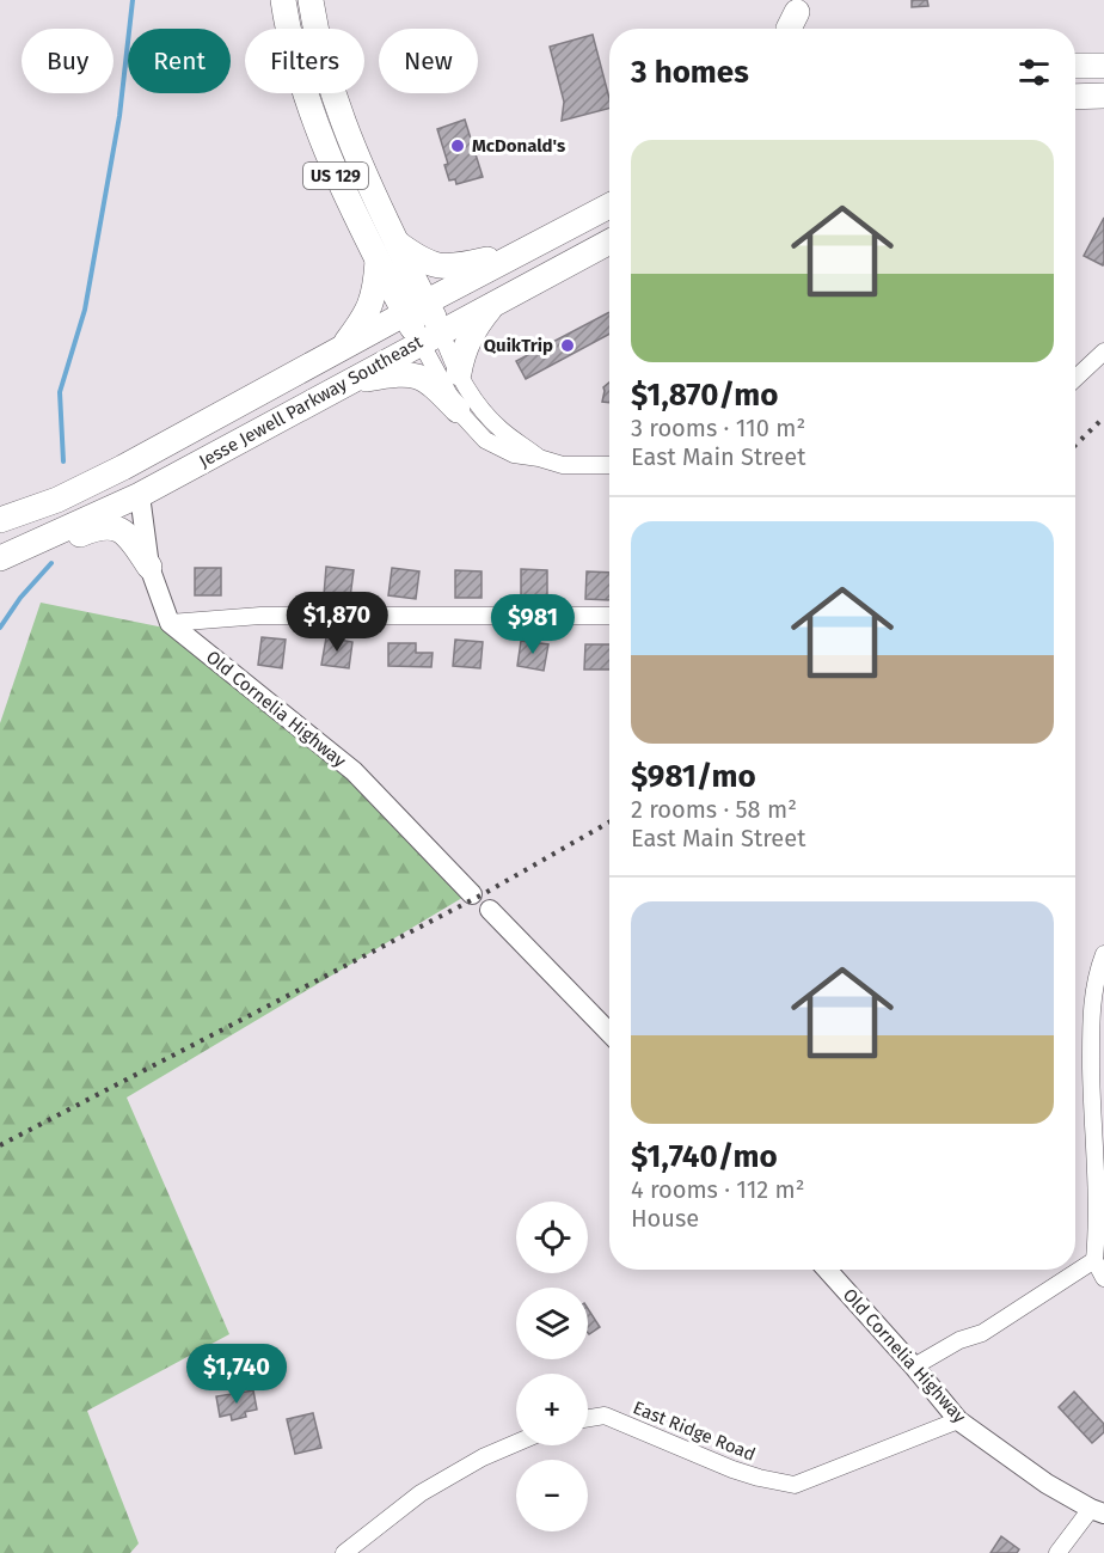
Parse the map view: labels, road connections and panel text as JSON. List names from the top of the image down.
{
  "streets": {
    "main road": ["US 129", "Jesse Jewell Parkway Southeast"],
    "street": ["Old Cornelia Highway", "East Ridge Road"]
  },
  "crossings": [
    ["US 129", "Jesse Jewell Parkway Southeast"],
    ["Old Cornelia Highway", "East Ridge Road"]
  ],
  "places": ["McDonald's", "QuikTrip"],
  "page": {
    "chip": [
      "Buy",
      "Rent",
      "Filters",
      "New"
    ],
    "heading": "3 homes",
    "list": [
      {
        "name": "$1,870/mo",
        "note": "3 rooms · 110 m² · East Main Street"
      },
      {
        "name": "$981/mo",
        "note": "2 rooms · 58 m² · East Main Street"
      },
      {
        "name": "$1,740/mo",
        "note": "4 rooms · 112 m² · House"
      }
    ],
    "price": ["$1,870", "$981", "$1,740"],
    "map_buttons": ["+", "−"]
  }
}
